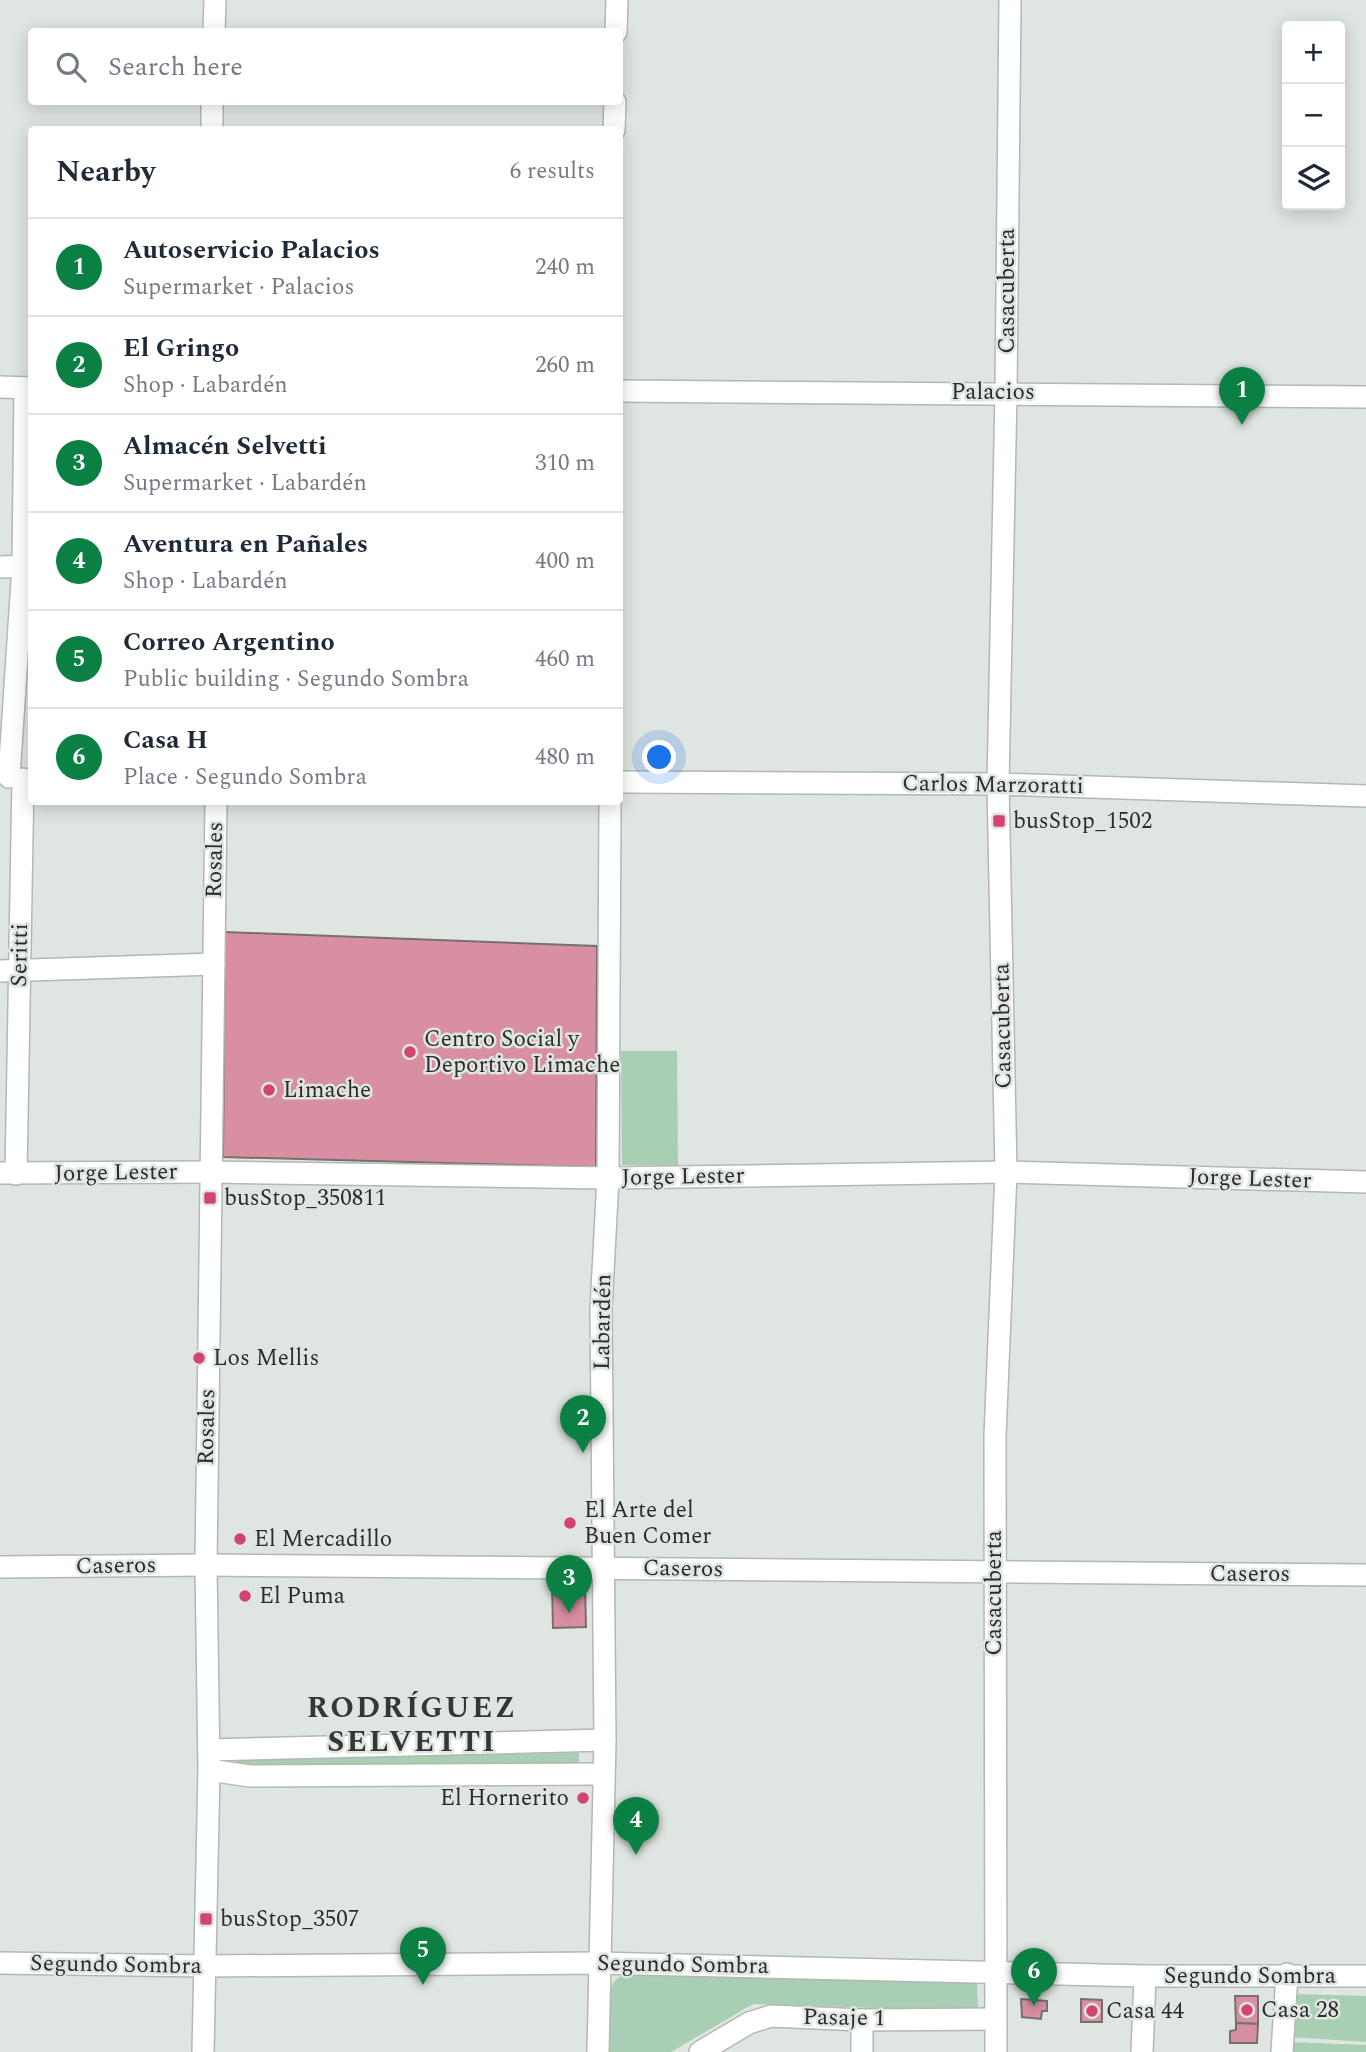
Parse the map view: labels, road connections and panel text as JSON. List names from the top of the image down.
{
  "streets": {
    "street": [
      "Casacuberta",
      "Palacios",
      "Carlos Marzoratti",
      "Rosales",
      "Seritti",
      "Jorge Lester",
      "Labardén",
      "Caseros",
      "Segundo Sombra",
      "Pasaje 1"
    ]
  },
  "crossings": [
    ["Casacuberta", "Palacios"],
    ["Casacuberta", "Carlos Marzoratti"],
    ["Casacuberta", "Jorge Lester"],
    ["Casacuberta", "Caseros"],
    ["Casacuberta", "Segundo Sombra"],
    ["Casacuberta", "Pasaje 1"],
    ["Rosales", "Jorge Lester"],
    ["Rosales", "Caseros"],
    ["Rosales", "Segundo Sombra"],
    ["Seritti", "Jorge Lester"],
    ["Jorge Lester", "Labardén"],
    ["Labardén", "Caseros"],
    ["Labardén", "Segundo Sombra"]
  ],
  "districts": ["RODRÍGUEZ SELVETTI"],
  "places": {
    "transit": ["busStop_1502", "busStop_350811", "busStop_3507"],
    "other": [
      "Centro Social y Deportivo Limache",
      "Limache",
      "Los Mellis",
      "El Arte del Buen Comer",
      "El Mercadillo",
      "El Puma",
      "El Hornerito",
      "Casa 28",
      "Casa 44"
    ]
  },
  "page": {
    "map_buttons": ["+", "−"],
    "search": "Search here",
    "heading": ["Nearby", "6 results"],
    "list": [
      {
        "mark": "1",
        "name": "Autoservicio Palacios",
        "note": "Supermarket · Palacios",
        "value": "240 m"
      },
      {
        "mark": "2",
        "name": "El Gringo",
        "note": "Shop · Labardén",
        "value": "260 m"
      },
      {
        "mark": "3",
        "name": "Almacén Selvetti",
        "note": "Supermarket · Labardén",
        "value": "310 m"
      },
      {
        "mark": "4",
        "name": "Aventura en Pañales",
        "note": "Shop · Labardén",
        "value": "400 m"
      },
      {
        "mark": "5",
        "name": "Correo Argentino",
        "note": "Public building · Segundo Sombra",
        "value": "460 m"
      },
      {
        "mark": "6",
        "name": "Casa H",
        "note": "Place · Segundo Sombra",
        "value": "480 m"
      }
    ],
    "pins": [
      "1",
      "2",
      "3",
      "4",
      "5",
      "6"
    ]
  }
}
